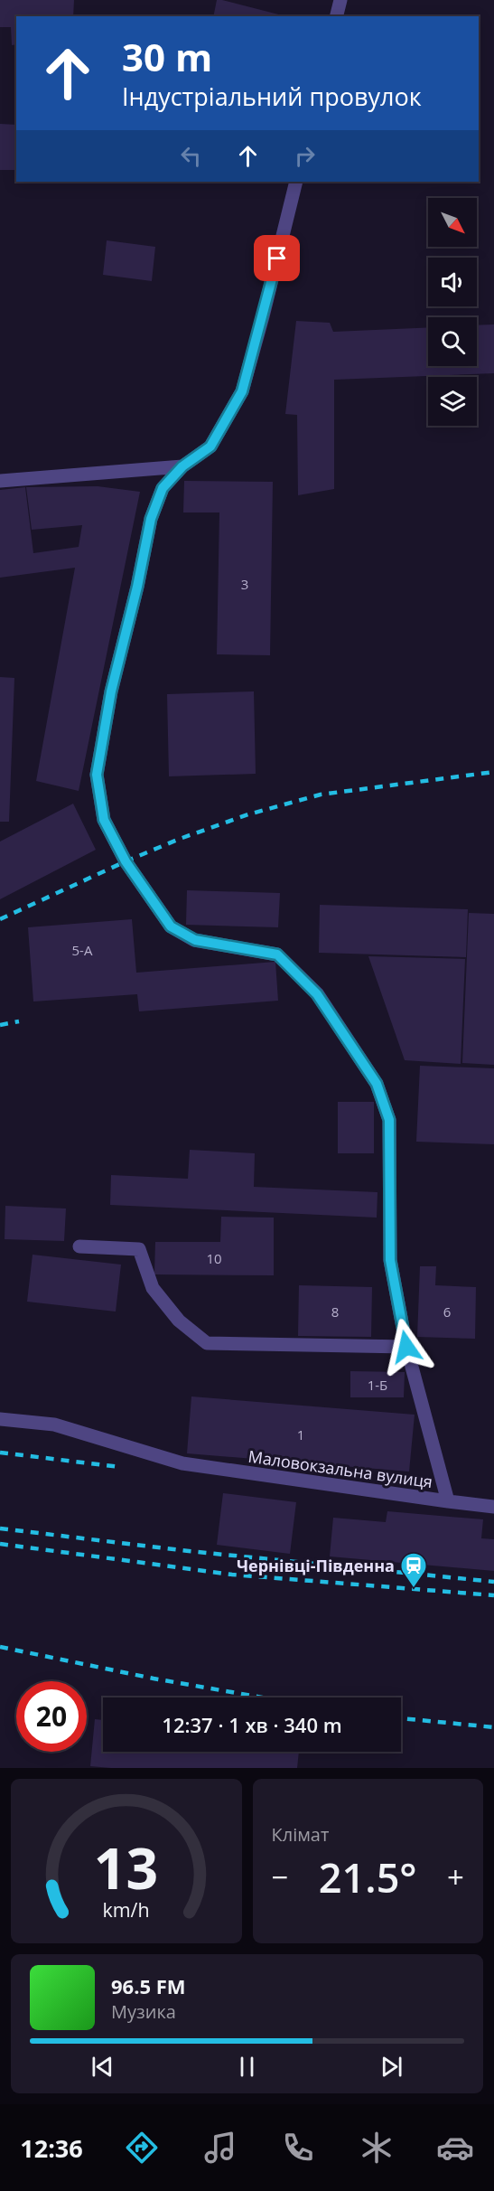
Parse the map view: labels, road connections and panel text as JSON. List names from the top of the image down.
{
  "streets": {
    "street": ["Маловокзальна вулиця"]
  },
  "places": {
    "station": ["Чернівці-Південна"]
  },
  "house_numbers": [
    "3",
    "5-А",
    "10",
    "8",
    "6",
    "1-Б",
    "1"
  ],
  "north": "bottom right",
  "page": {
    "turn": ["30 m", "Індустріальний провулок"],
    "limit": "20",
    "trip": "12:37 · 1 хв · 340 m",
    "tile": "Клімат",
    "heat": ["−", "21.5°", "+"],
    "song": ["96.5 FM", "Музика"],
    "tabs": "12:36",
    "gauge": ["13", "km/h"]
  }
}
